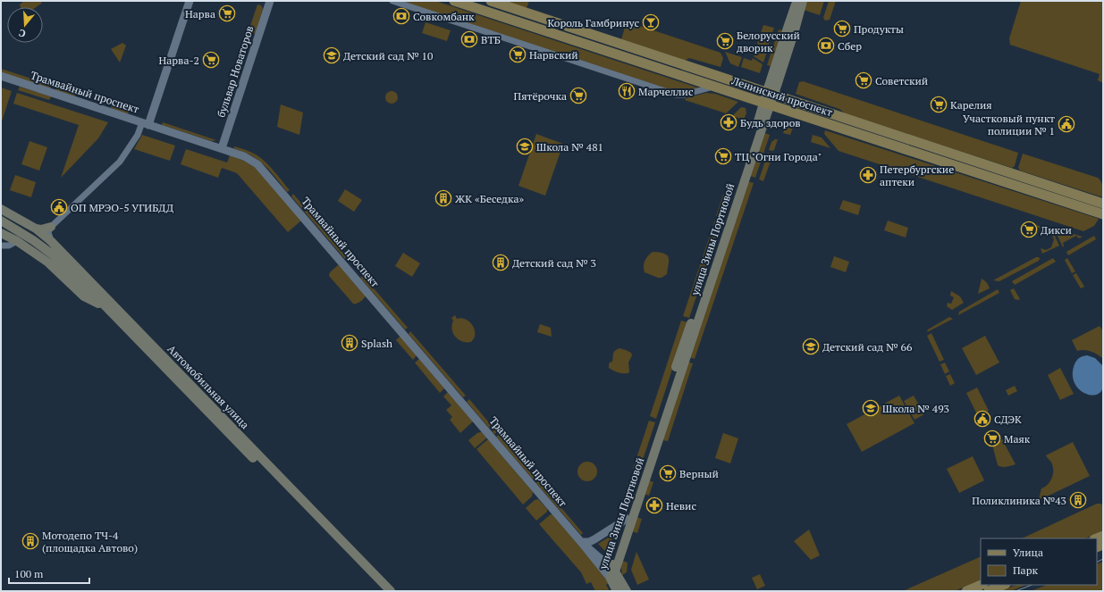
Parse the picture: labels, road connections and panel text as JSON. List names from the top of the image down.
{
  "streets": {
    "main road": [
      "Трамвайный проспект",
      "Ленинский проспект",
      "улица Зины Портновой",
      "Автомобильная улица"
    ],
    "street": ["бульвар Новаторов"]
  },
  "crossings": [
    ["бульвар Новаторов", "Трамвайный проспект"],
    ["Трамвайный проспект", "улица Зины Портновой"],
    ["Ленинский проспект", "улица Зины Портновой"]
  ],
  "places": {
    "supermarket": [
      "Нарва",
      "Продукты",
      "Белорусский дворик",
      "Нарвский",
      "Нарва-2",
      "Советский",
      "Пятёрочка",
      "Карелия",
      "ТЦ \"Огни Города\"",
      "Дикси",
      "Маяк",
      "Верный"
    ],
    "bank": ["Совкомбанк", "ВТБ", "Сбер"],
    "bar": ["Король Гамбринус"],
    "school or university": [
      "Детский сад № 10",
      "Школа № 481",
      "Детский сад № 66",
      "Школа № 493"
    ],
    "restaurant": ["Марчеллис"],
    "pharmacy": ["Будь здоров", "Петербургские аптеки", "Невис"],
    "public building": ["Участковый пункт полиции № 1", "ОП МРЭО-5 УГИБДД", "СДЭК"],
    "building": [
      "ЖК «Беседка»",
      "Детский сад № 3",
      "Splash",
      "Поликлиника №43",
      "Мотодепо ТЧ-4 (площадка Автово)"
    ]
  },
  "legend": ["Улица", "Парк"],
  "scale_bar": "100 m",
  "north": "bottom"
}
